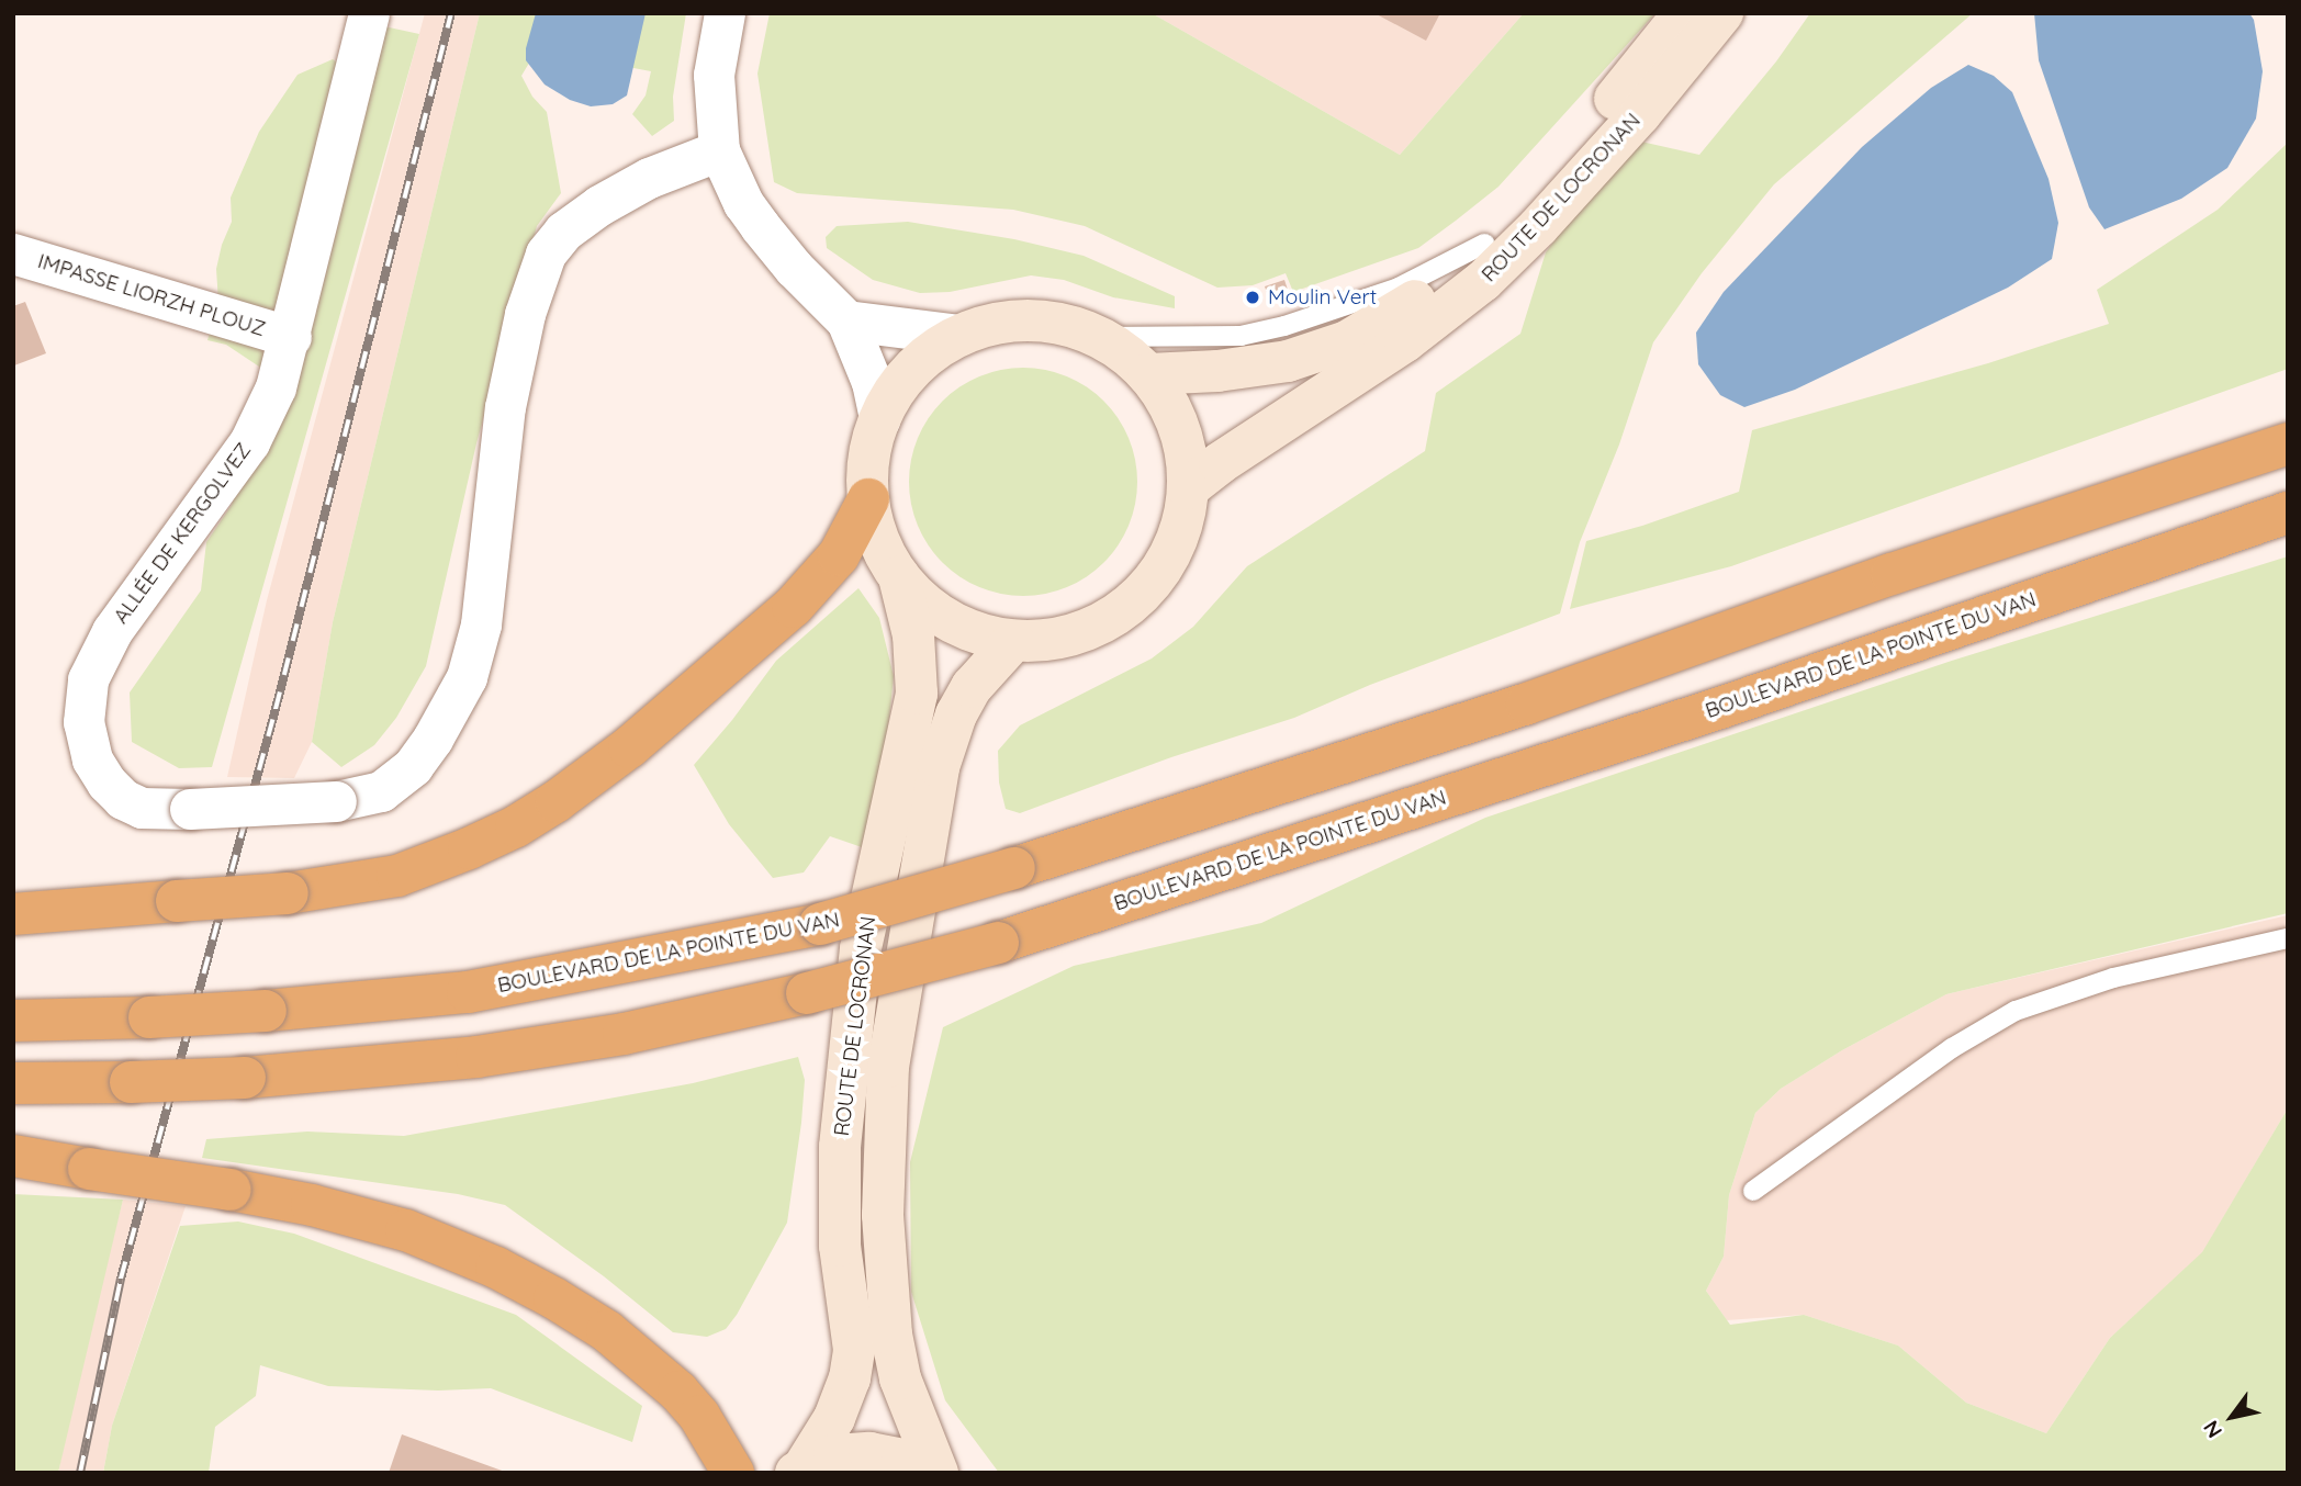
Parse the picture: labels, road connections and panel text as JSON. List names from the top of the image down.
{
  "streets": {
    "highway": ["BOULEVARD DE LA POINTE DU VAN"],
    "main road": ["ROUTE DE LOCRONAN"],
    "street": ["IMPASSE LIORZH PLOUZ", "ALLÉE DE KERGOLVEZ"]
  },
  "crossings": [
    ["IMPASSE LIORZH PLOUZ", "ALLÉE DE KERGOLVEZ"]
  ],
  "places": ["Moulin Vert"],
  "north": "bottom left"
}
